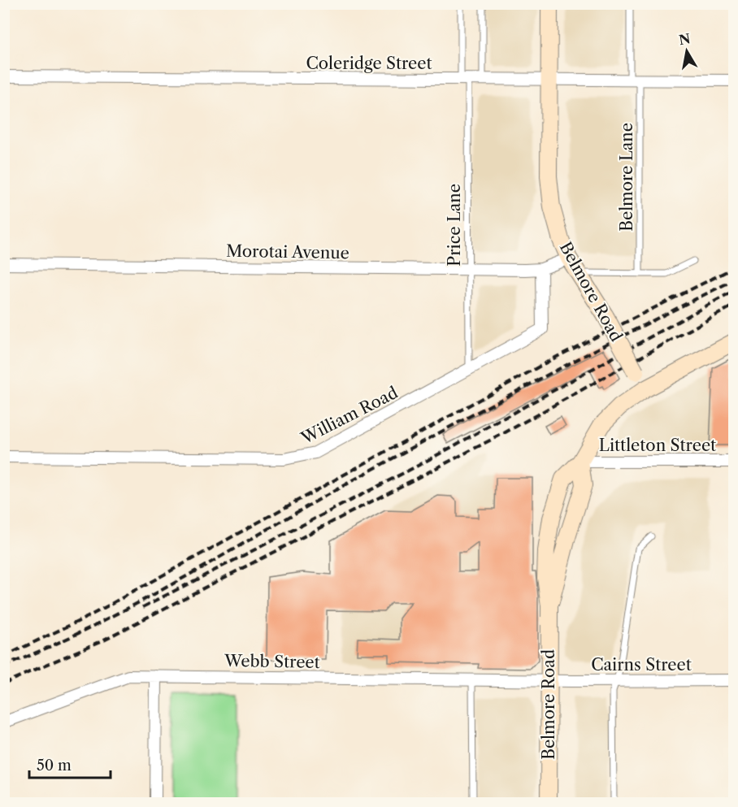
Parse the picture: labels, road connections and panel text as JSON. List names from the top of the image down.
{
  "streets": {
    "main road": ["Belmore Road"],
    "street": [
      "Coleridge Street",
      "Morotai Avenue",
      "William Road",
      "Littleton Street",
      "Webb Street",
      "Cairns Street"
    ],
    "lane": ["Belmore Lane", "Price Lane"]
  },
  "crossings": [
    ["Coleridge Street", "Belmore Lane"],
    ["Coleridge Street", "Price Lane"],
    ["Coleridge Street", "Belmore Road"],
    ["Price Lane", "Morotai Avenue"],
    ["Price Lane", "William Road"],
    ["Morotai Avenue", "Belmore Road"],
    ["Morotai Avenue", "William Road"],
    ["Belmore Road", "Littleton Street"],
    ["Belmore Road", "Webb Street"],
    ["Belmore Road", "Cairns Street"],
    ["Webb Street", "Cairns Street"]
  ],
  "scale_bar": "50 m",
  "north": "top"
}
